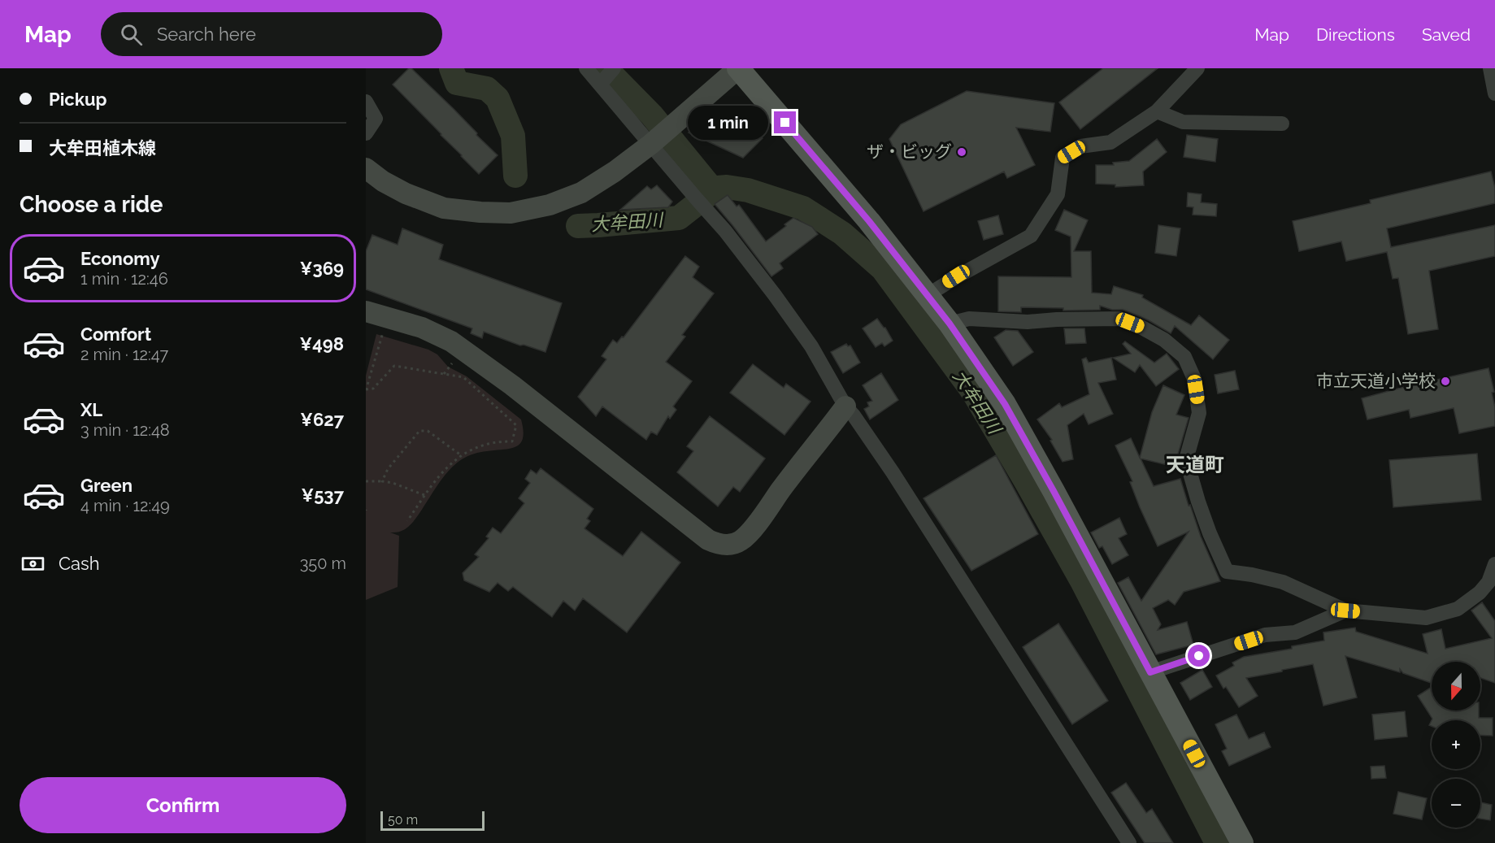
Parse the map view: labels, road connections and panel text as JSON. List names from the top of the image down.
{
  "districts": ["天道町"],
  "water": ["大牟田川"],
  "places": ["ザ・ビッグ", "市立天道小学校"],
  "scale_bar": "50 m",
  "north": "bottom",
  "page": {
    "header": "Map",
    "search": "Search here",
    "nav": ["Map", "Directions", "Saved"],
    "banner": ["Pickup", "大牟田植木線"],
    "bubble": "1 min",
    "heading": "Choose a ride",
    "list": [
      {
        "name": "Economy",
        "note": "1 min · 12:46",
        "value": "¥369"
      },
      {
        "name": "Comfort",
        "note": "2 min · 12:47",
        "value": "¥498"
      },
      {
        "name": "XL",
        "note": "3 min · 12:48",
        "value": "¥627"
      },
      {
        "name": "Green",
        "note": "4 min · 12:49",
        "value": "¥537"
      }
    ],
    "pay": ["Cash", "350 m"],
    "map_buttons": ["+", "−"],
    "buttons": "Confirm",
    "scale": "50 m"
  }
}
